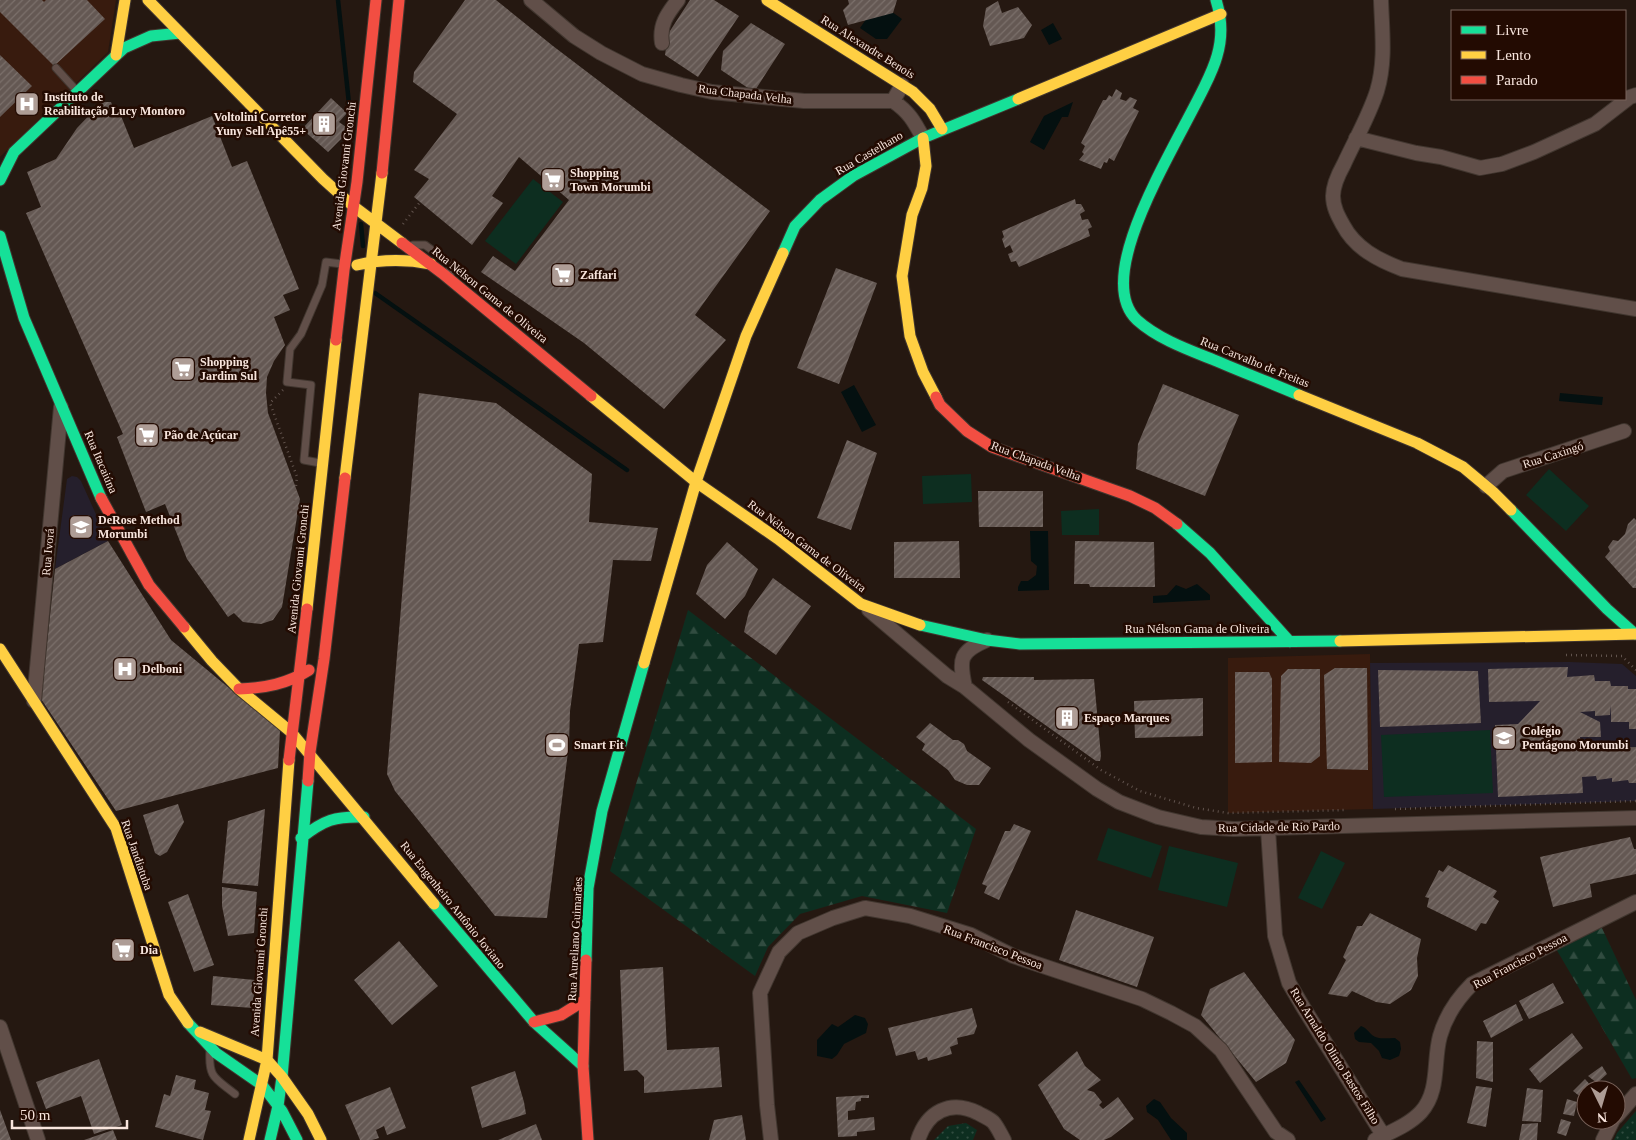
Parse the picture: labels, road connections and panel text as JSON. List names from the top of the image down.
{
  "streets": {
    "street": [
      "Rua Alexandre Benois",
      "Rua Chapada Velha",
      "Rua Castelhano",
      "Avenida Giovanni Gronchi",
      "Rua Nélson Gama de Oliveira",
      "Rua Carvalho de Freitas",
      "Rua Caxingó",
      "Rua Itacaiúna",
      "Rua Ivorá",
      "Rua Cidade de Rio Pardo",
      "Rua Jandiatuba",
      "Rua Engenheiro Antônio Joviano",
      "Rua Aureliano Guimarães",
      "Rua Francisco Pessoa",
      "Rua Arnaldo Olinto Bastos Filho"
    ]
  },
  "crossings": [
    ["Rua Alexandre Benois", "Rua Castelhano"],
    ["Rua Chapada Velha", "Rua Castelhano"],
    ["Rua Chapada Velha", "Rua Nélson Gama de Oliveira"],
    ["Rua Castelhano", "Rua Nélson Gama de Oliveira"],
    ["Rua Castelhano", "Rua Carvalho de Freitas"],
    ["Rua Castelhano", "Rua Aureliano Guimarães"],
    ["Avenida Giovanni Gronchi", "Rua Nélson Gama de Oliveira"],
    ["Avenida Giovanni Gronchi", "Rua Itacaiúna"],
    ["Avenida Giovanni Gronchi", "Rua Jandiatuba"],
    ["Rua Nélson Gama de Oliveira", "Rua Carvalho de Freitas"],
    ["Rua Nélson Gama de Oliveira", "Rua Cidade de Rio Pardo"],
    ["Rua Nélson Gama de Oliveira", "Rua Aureliano Guimarães"],
    ["Rua Carvalho de Freitas", "Rua Caxingó"],
    ["Rua Itacaiúna", "Rua Ivorá"],
    ["Rua Itacaiúna", "Rua Engenheiro Antônio Joviano"],
    ["Rua Ivorá", "Rua Jandiatuba"],
    ["Rua Cidade de Rio Pardo", "Rua Arnaldo Olinto Bastos Filho"],
    ["Rua Engenheiro Antônio Joviano", "Rua Aureliano Guimarães"],
    ["Rua Francisco Pessoa", "Rua Arnaldo Olinto Bastos Filho"]
  ],
  "places": {
    "hospital": ["Instituto de Reabilitação Lucy Montoro", "Delboni"],
    "building": ["Voltolini Corretor Yuny Sell Apê55+", "Espaço Marques"],
    "supermarket": [
      "Shopping Town Morumbi",
      "Zaffari",
      "Shopping Jardim Sul",
      "Pão de Açúcar",
      "Dia"
    ],
    "school or university": ["DeRose Method Morumbi", "Colégio Pentágono Morumbi"],
    "sports": ["Smart Fit"]
  },
  "legend": ["Livre", "Lento", "Parado"],
  "scale_bar": "50 m",
  "north": "bottom"
}
